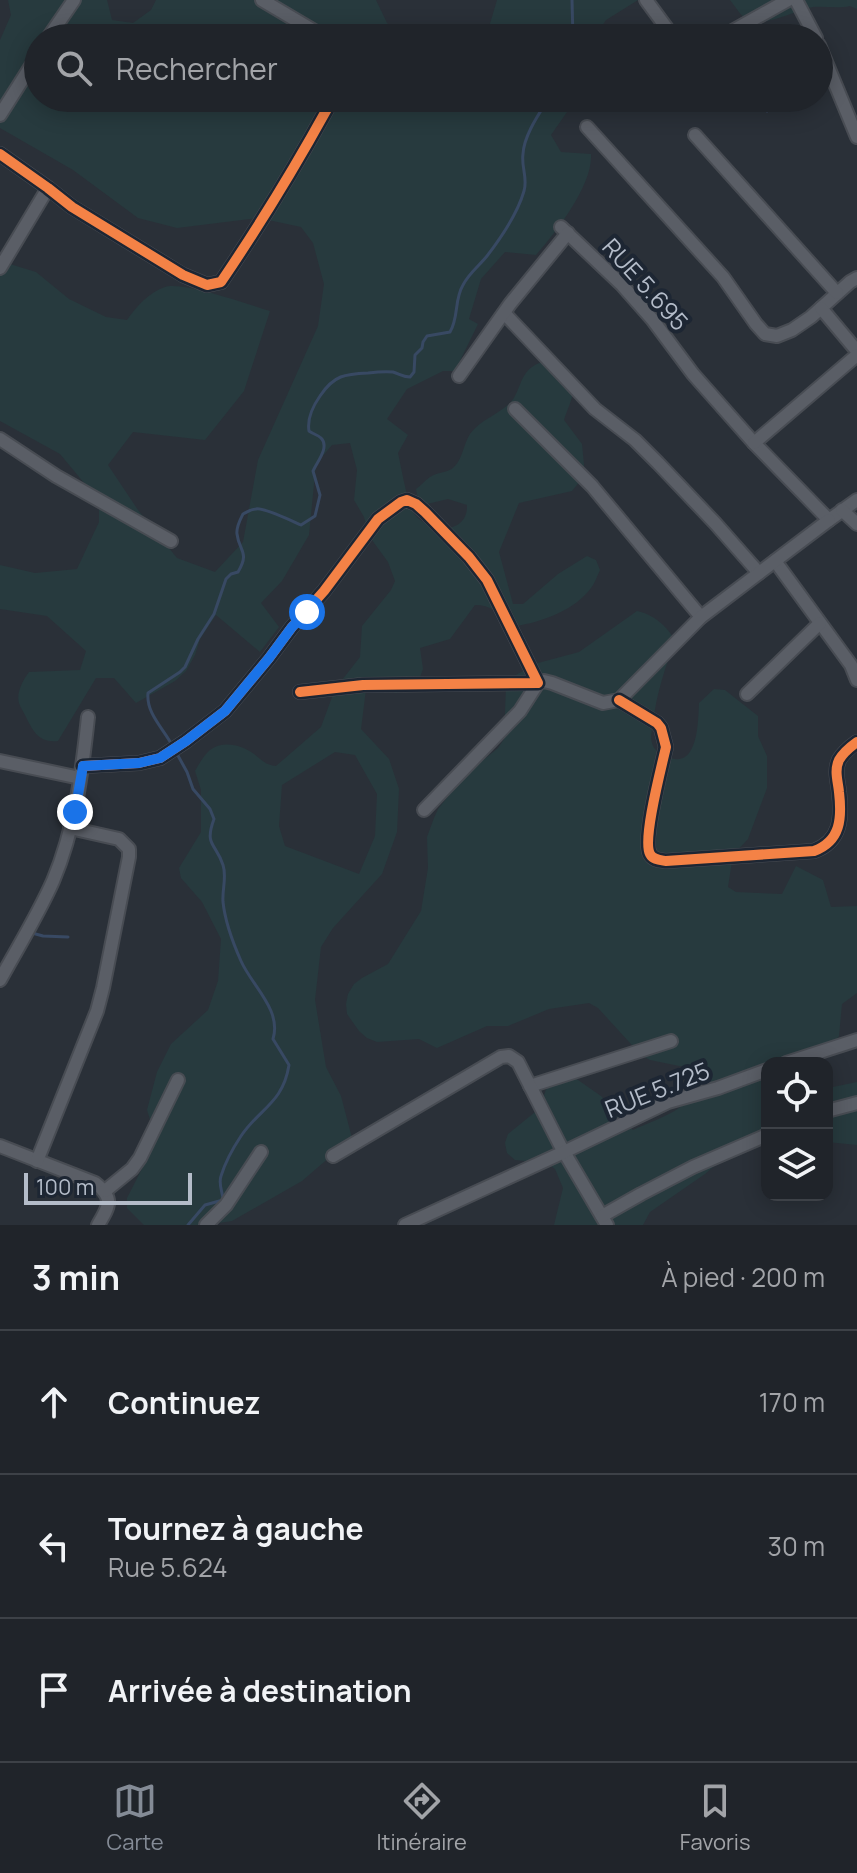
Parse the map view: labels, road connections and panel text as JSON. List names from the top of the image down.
{
  "streets": {
    "street": ["RUE 5.695", "RUE 5.725"]
  },
  "scale_bar": "100 m",
  "page": {
    "search": "Rechercher",
    "scale": "100 m",
    "heading": ["3 min", "À pied · 200 m"],
    "list": [
      ["Continuez", "170 m"],
      ["Tournez à gauche", "Rue 5.624", "30 m"],
      "Arrivée à destination"
    ],
    "nav": ["Carte", "Itinéraire", "Favoris"]
  }
}
